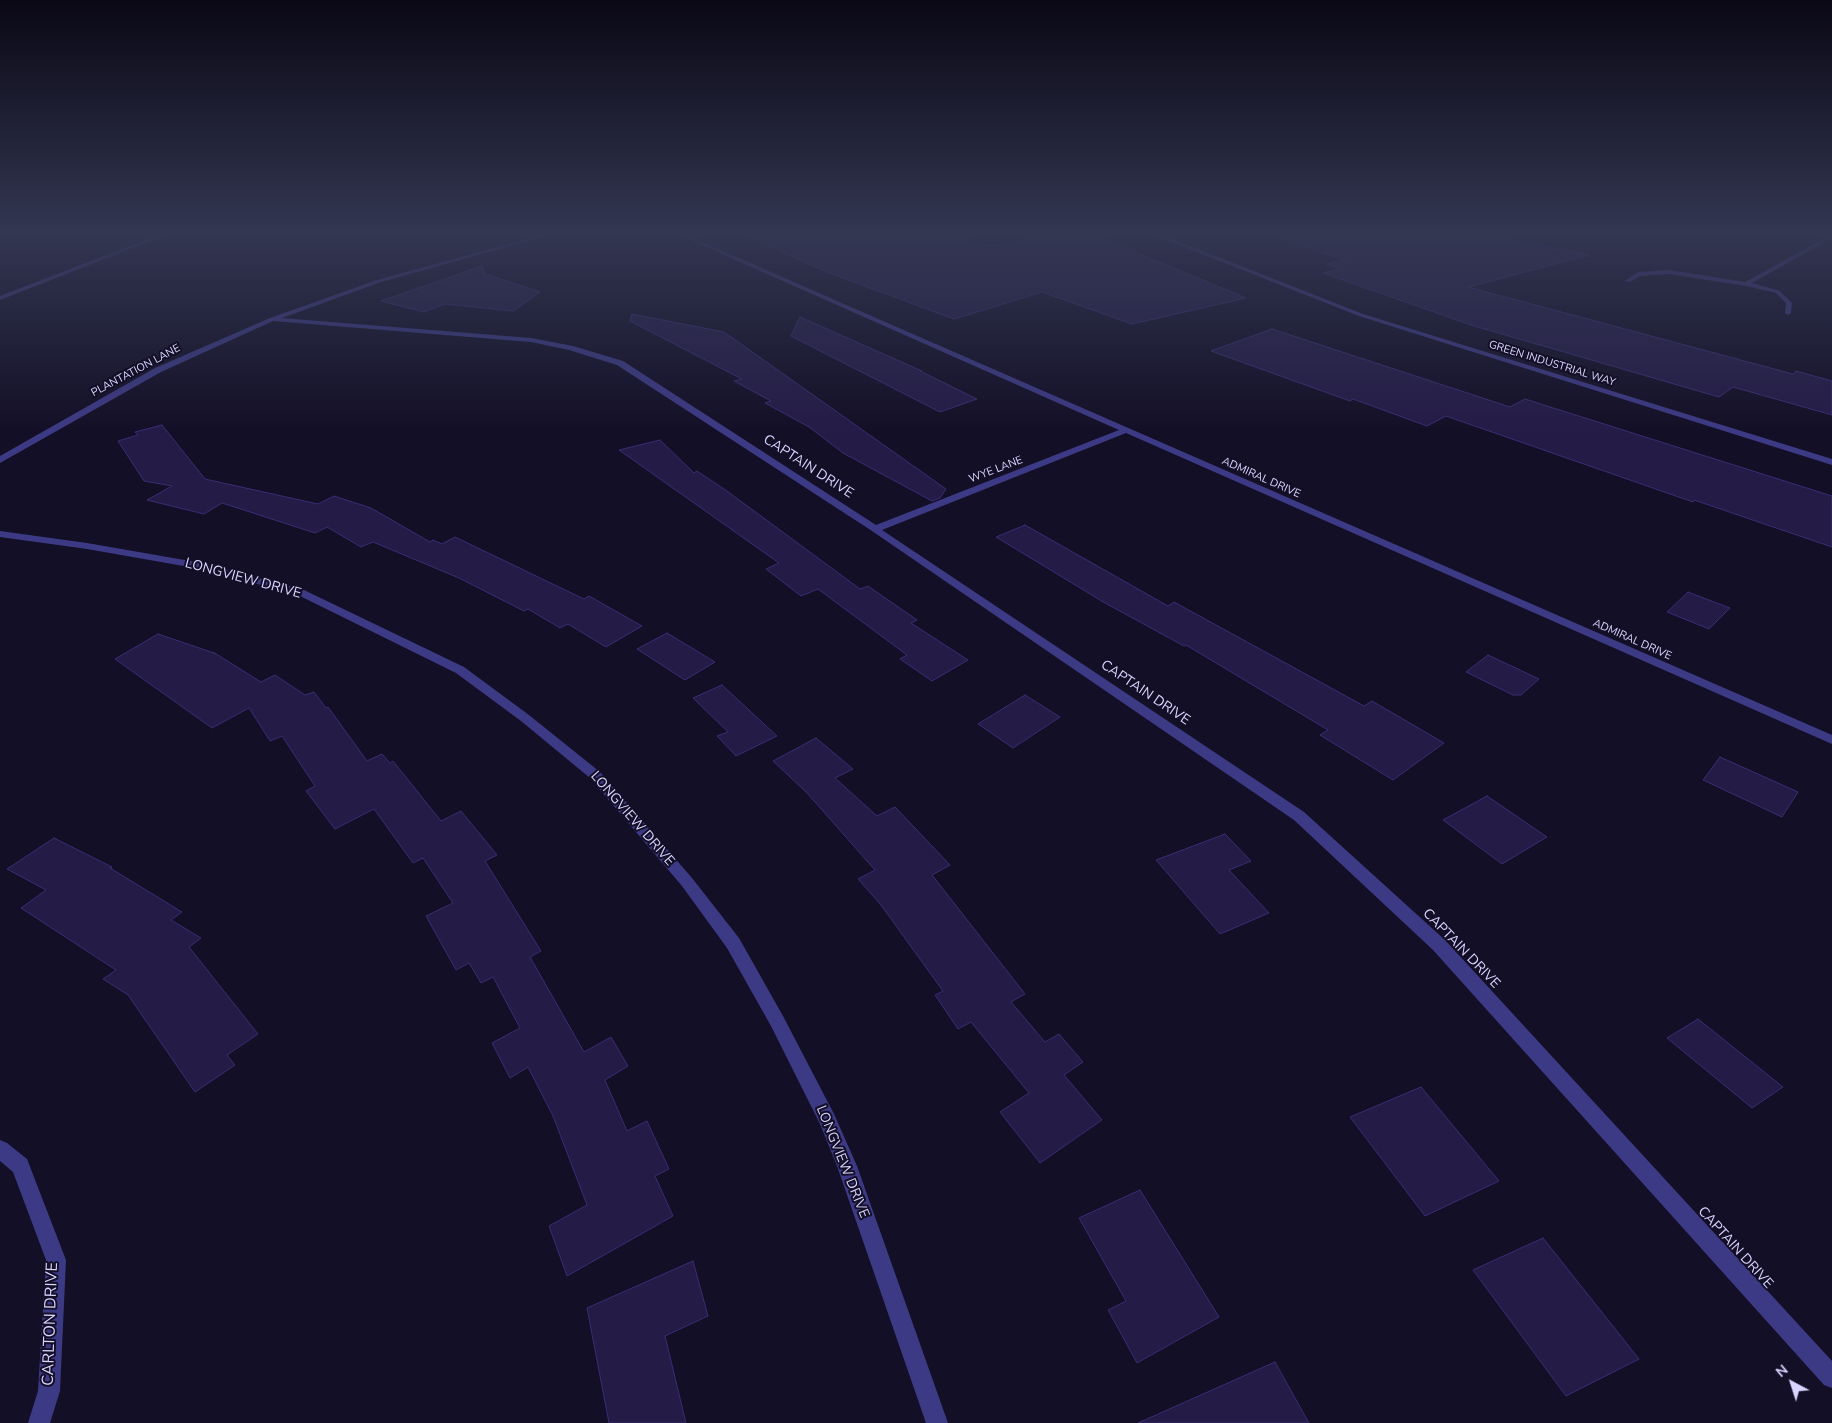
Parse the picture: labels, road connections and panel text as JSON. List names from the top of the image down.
{
  "streets": {
    "street": [
      "GREEN INDUSTRIAL WAY",
      "PLANTATION LANE",
      "CAPTAIN DRIVE",
      "WYE LANE",
      "ADMIRAL DRIVE",
      "LONGVIEW DRIVE",
      "CARLTON DRIVE"
    ]
  },
  "crossings": [
    ["PLANTATION LANE", "CAPTAIN DRIVE"],
    ["CAPTAIN DRIVE", "WYE LANE"],
    ["WYE LANE", "ADMIRAL DRIVE"]
  ],
  "north": "top left"
}
